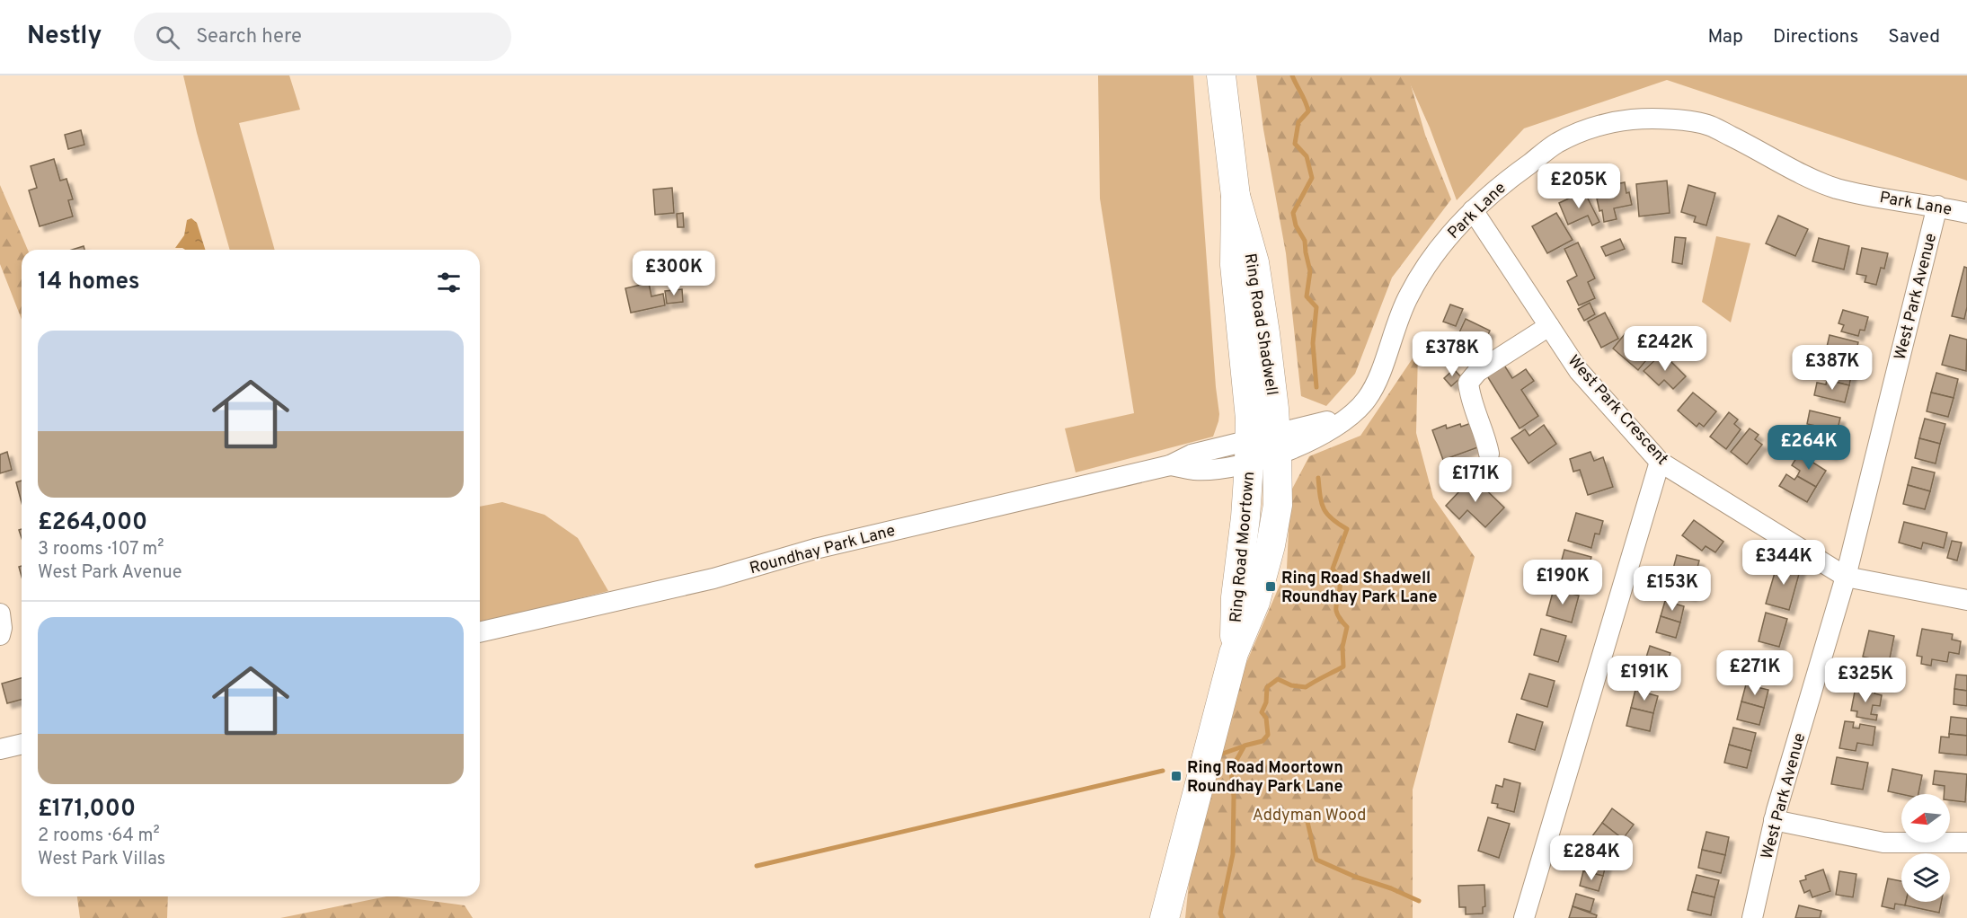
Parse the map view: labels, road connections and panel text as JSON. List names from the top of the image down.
{
  "streets": {
    "highway": ["Ring Road Shadwell", "Ring Road Moortown"],
    "street": [
      "Park Lane",
      "West Park Avenue",
      "West Park Crescent",
      "Roundhay Park Lane"
    ]
  },
  "crossings": [
    ["Park Lane", "West Park Avenue"],
    ["Park Lane", "Ring Road Shadwell"],
    ["Park Lane", "West Park Crescent"],
    ["Park Lane", "Ring Road Moortown"],
    ["Park Lane", "Roundhay Park Lane"],
    ["West Park Avenue", "West Park Crescent"],
    ["Ring Road Shadwell", "Ring Road Moortown"],
    ["Ring Road Shadwell", "Roundhay Park Lane"],
    ["Ring Road Moortown", "Roundhay Park Lane"]
  ],
  "parks": ["Addyman Wood"],
  "places": {
    "transit": ["Ring Road Shadwell Roundhay Park Lane", "Ring Road Moortown Roundhay Park Lane"]
  },
  "north": "left",
  "page": {
    "header": "Nestly",
    "search": "Search here",
    "nav": ["Map", "Directions", "Saved"],
    "price": [
      "£205K",
      "£300K",
      "£242K",
      "£378K",
      "£387K",
      "£264K",
      "£171K",
      "£344K",
      "£190K",
      "£153K",
      "£271K",
      "£191K",
      "£325K",
      "£284K"
    ],
    "heading": "14 homes",
    "list": [
      {
        "name": "£264,000",
        "note": "3 rooms · 107 m² · West Park Avenue"
      },
      {
        "name": "£171,000",
        "note": "2 rooms · 64 m² · West Park Villas"
      }
    ]
  }
}
